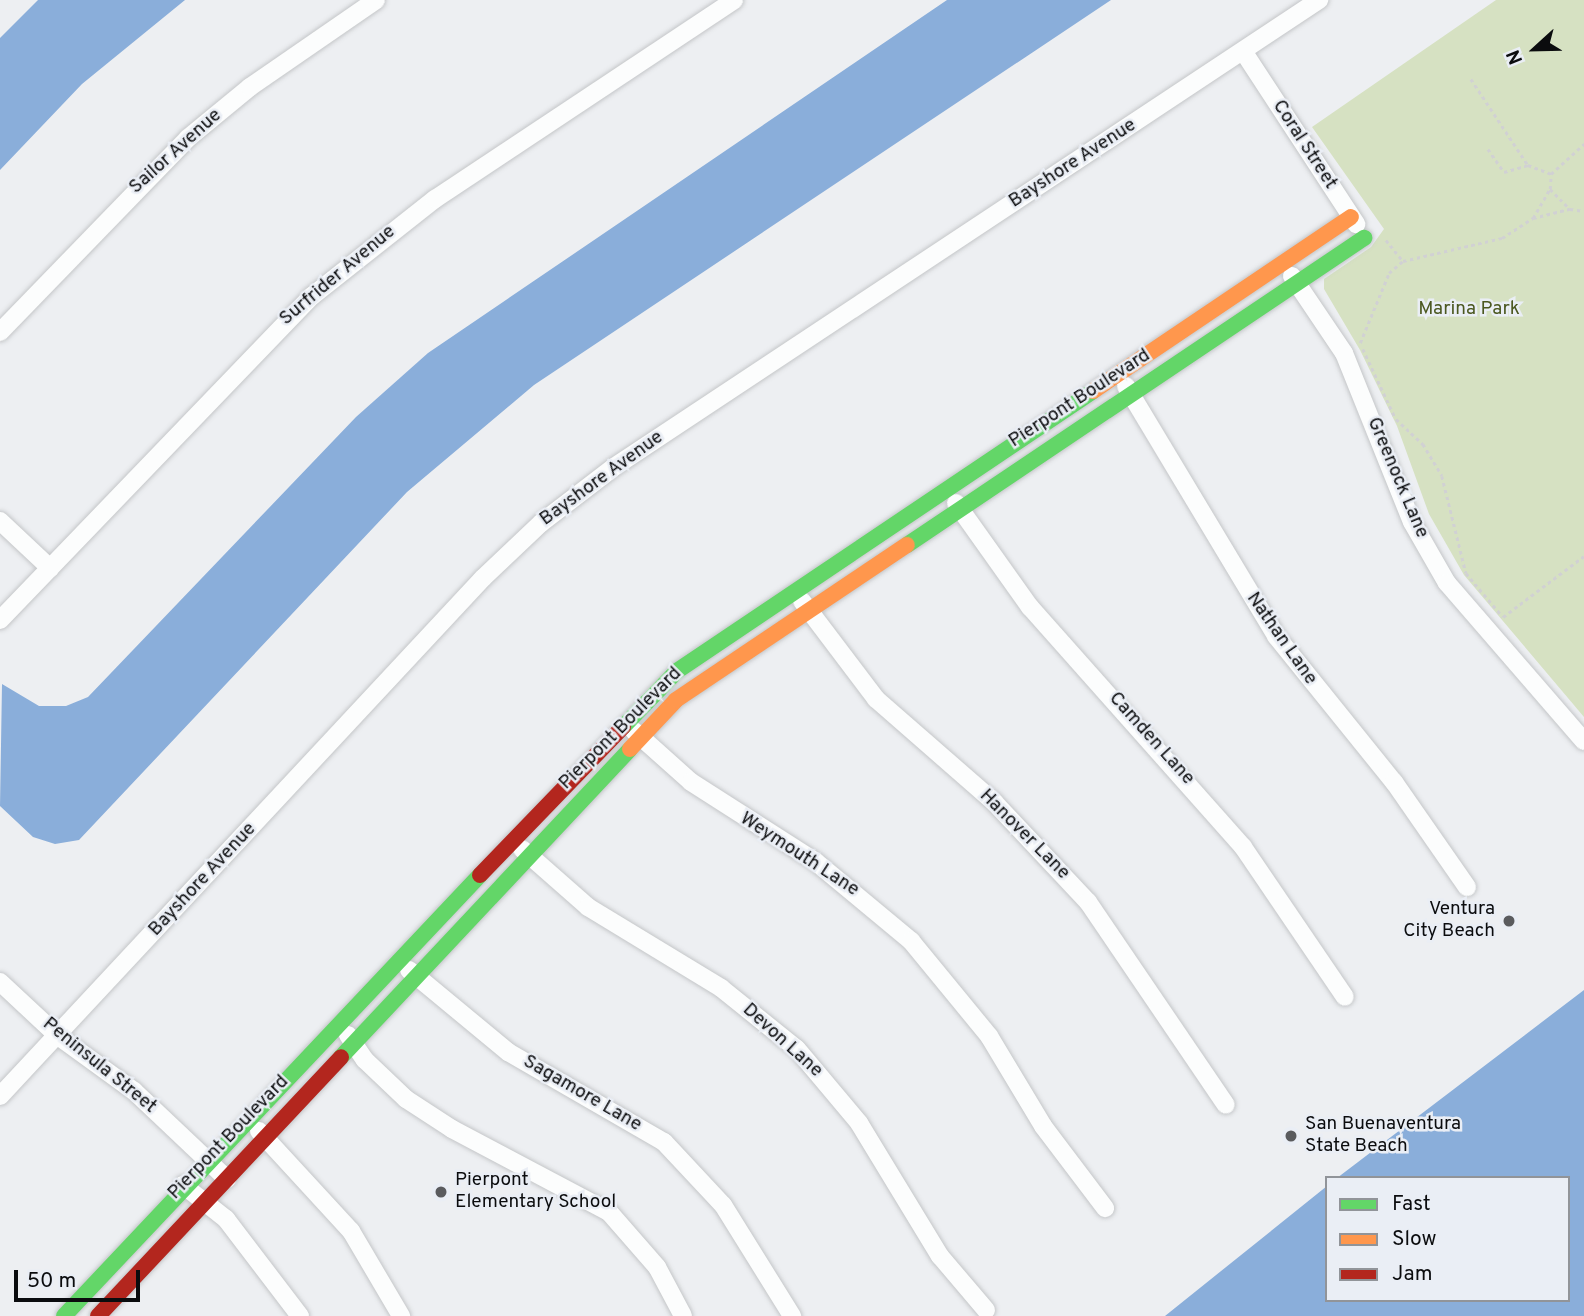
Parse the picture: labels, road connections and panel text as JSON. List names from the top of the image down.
{
  "streets": {
    "street": [
      "Coral Street",
      "Sailor Avenue",
      "Bayshore Avenue",
      "Surfrider Avenue",
      "Pierpont Boulevard",
      "Greenock Lane",
      "Nathan Lane",
      "Camden Lane",
      "Hanover Lane",
      "Weymouth Lane",
      "Devon Lane",
      "Peninsula Street",
      "Sagamore Lane"
    ]
  },
  "crossings": [
    ["Coral Street", "Bayshore Avenue"],
    ["Coral Street", "Pierpont Boulevard"],
    ["Bayshore Avenue", "Peninsula Street"],
    ["Pierpont Boulevard", "Greenock Lane"],
    ["Pierpont Boulevard", "Nathan Lane"],
    ["Pierpont Boulevard", "Camden Lane"],
    ["Pierpont Boulevard", "Hanover Lane"],
    ["Pierpont Boulevard", "Weymouth Lane"],
    ["Pierpont Boulevard", "Devon Lane"],
    ["Pierpont Boulevard", "Peninsula Street"],
    ["Pierpont Boulevard", "Sagamore Lane"]
  ],
  "parks": ["Marina Park"],
  "places": ["Ventura City Beach", "San Buenaventura State Beach", "Pierpont Elementary School"],
  "legend": ["Fast", "Slow", "Jam"],
  "scale_bar": "50 m",
  "north": "left"
}
